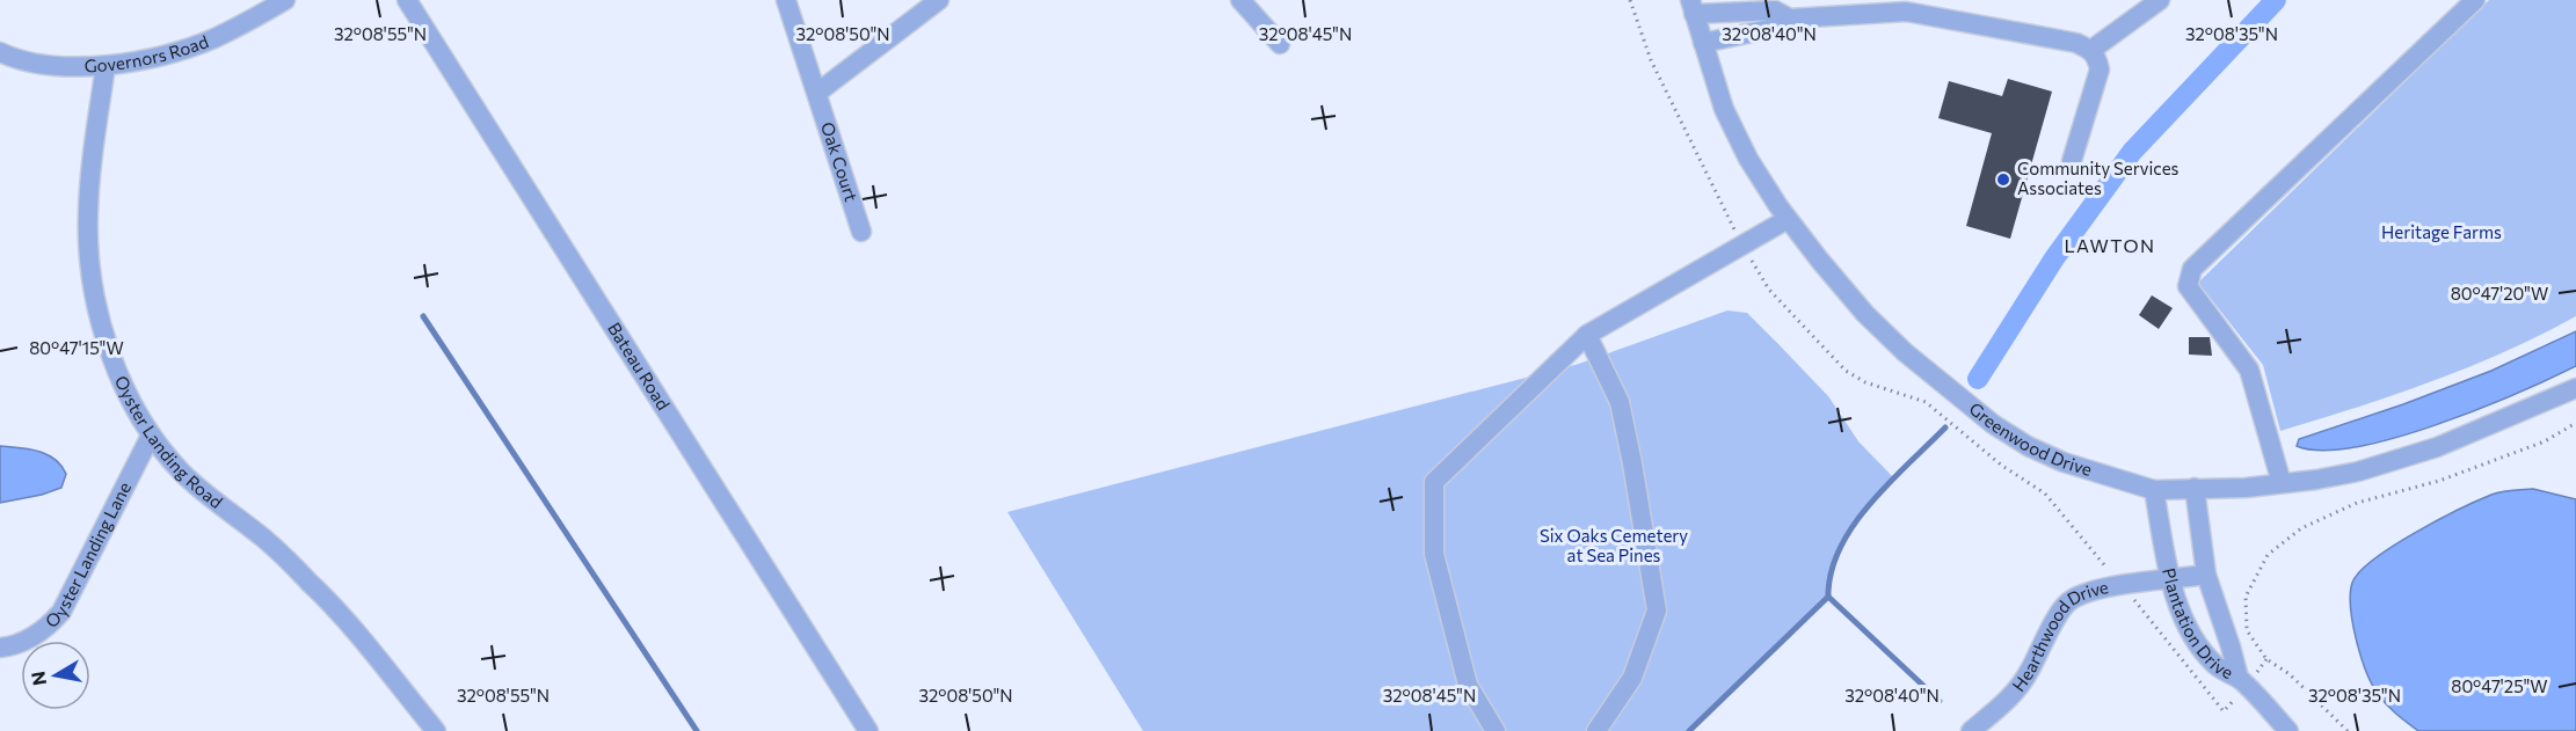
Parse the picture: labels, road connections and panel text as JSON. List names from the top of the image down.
{
  "streets": {
    "street": [
      "Governors Road",
      "Oak Court",
      "Bateau Road",
      "Greenwood Drive",
      "Oyster Landing Road",
      "Oyster Landing Lane",
      "Plantation Drive",
      "Hearthwood Drive"
    ]
  },
  "crossings": [
    ["Governors Road", "Oyster Landing Road"],
    ["Greenwood Drive", "Plantation Drive"],
    ["Oyster Landing Road", "Oyster Landing Lane"],
    ["Plantation Drive", "Hearthwood Drive"]
  ],
  "districts": ["LAWTON"],
  "parks": ["Heritage Farms", "Six Oaks Cemetery at Sea Pines"],
  "places": ["Community Services Associates"],
  "north": "left",
  "coordinates": [
    "32°08'55\"N",
    "32°08'50\"N",
    "32°08'45\"N",
    "32°08'40\"N",
    "32°08'35\"N",
    "80°47'20\"W",
    "80°47'15\"W",
    "80°47'25\"W"
  ]
}
